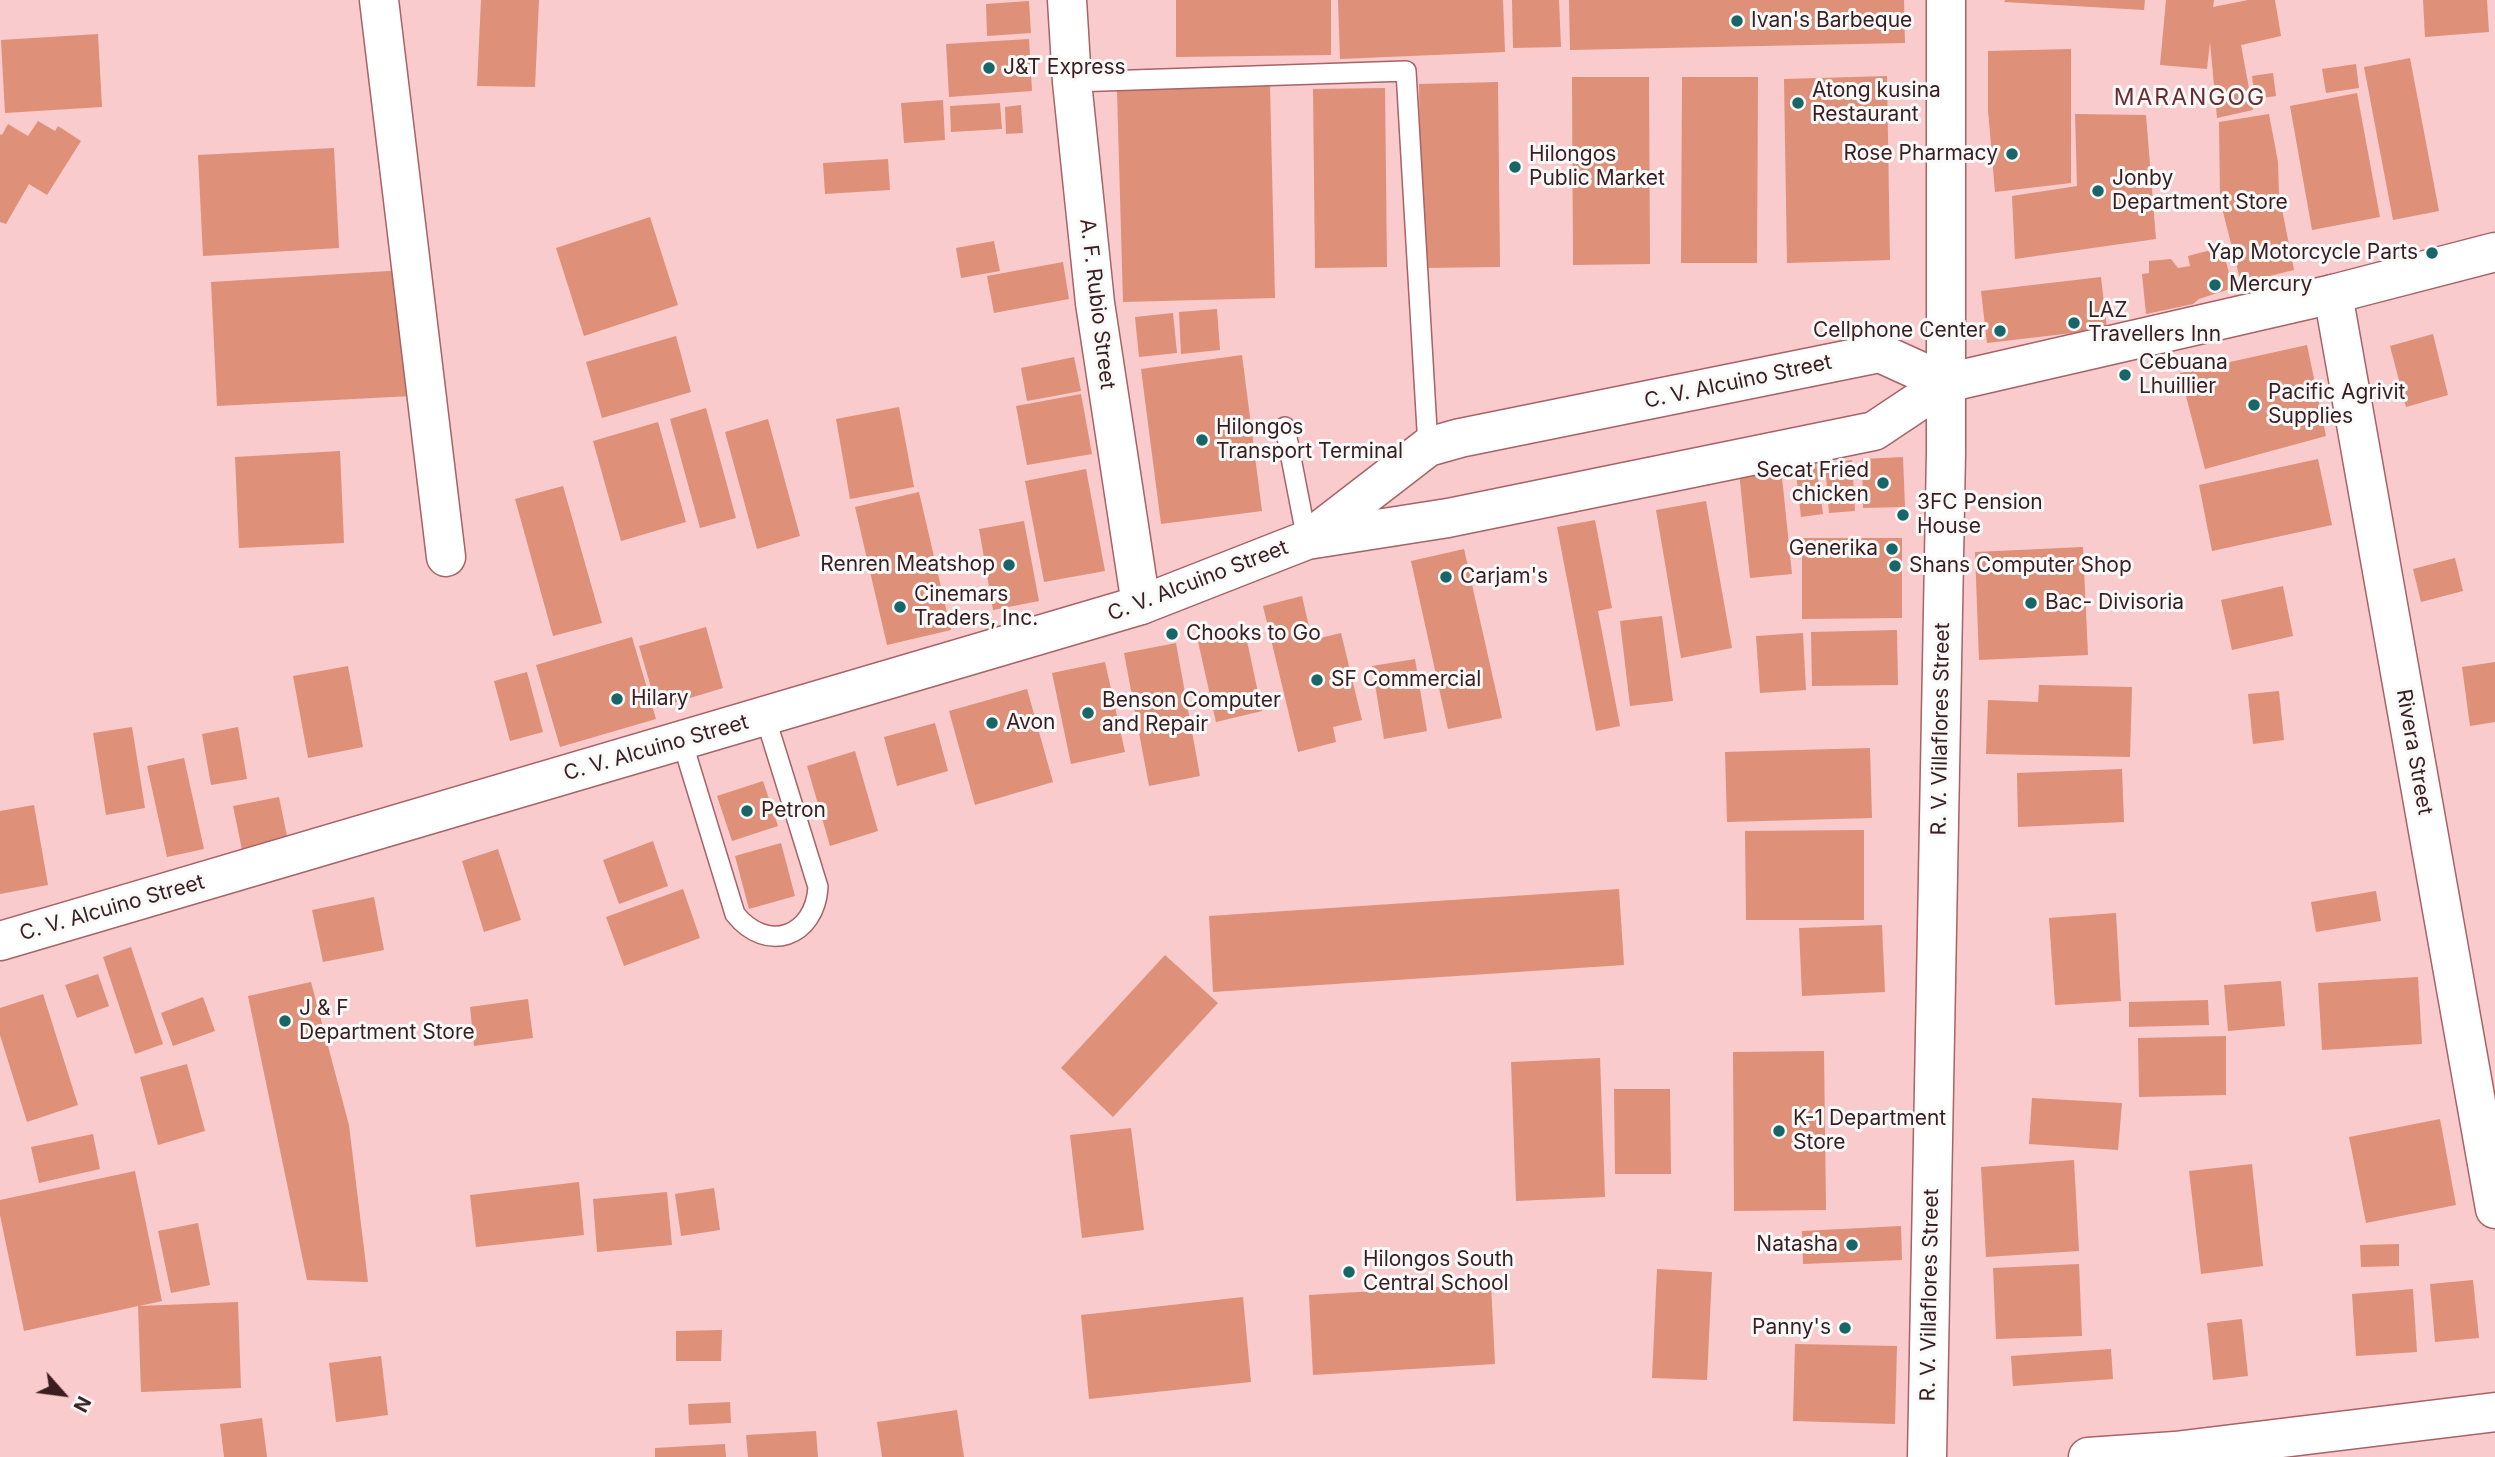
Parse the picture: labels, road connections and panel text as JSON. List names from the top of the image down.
{
  "streets": {
    "street": [
      "A. F. Rubio Street",
      "C. V. Alcuino Street",
      "R. V. Villaflores Street",
      "Rivera Street"
    ]
  },
  "crossings": [
    ["A. F. Rubio Street", "C. V. Alcuino Street"],
    ["C. V. Alcuino Street", "R. V. Villaflores Street"],
    ["C. V. Alcuino Street", "Rivera Street"]
  ],
  "districts": ["MARANGOG"],
  "places": [
    "Ivan's Barbeque",
    "J&T Express",
    "Atong kusina Restaurant",
    "Rose Pharmacy",
    "Hilongos Public Market",
    "Jonby Department Store",
    "Yap Motorcycle Parts",
    "Mercury",
    "LAZ Travellers Inn",
    "Cellphone Center",
    "Cebuana Lhuillier",
    "Pacific Agrivit Supplies",
    "Hilongos Transport Terminal",
    "Secat Fried chicken",
    "3FC Pension House",
    "Generika",
    "Renren Meatshop",
    "Shans Computer Shop",
    "Carjam's",
    "Bac- Divisoria",
    "Cinemars Traders, Inc.",
    "Chooks to Go",
    "SF Commercial",
    "Hilary",
    "Benson Computer and Repair",
    "Avon",
    "Petron",
    "J & F Department Store",
    "K-1 Department Store",
    "Natasha",
    "Hilongos South Central School",
    "Panny's"
  ],
  "north": "bottom right"
}
